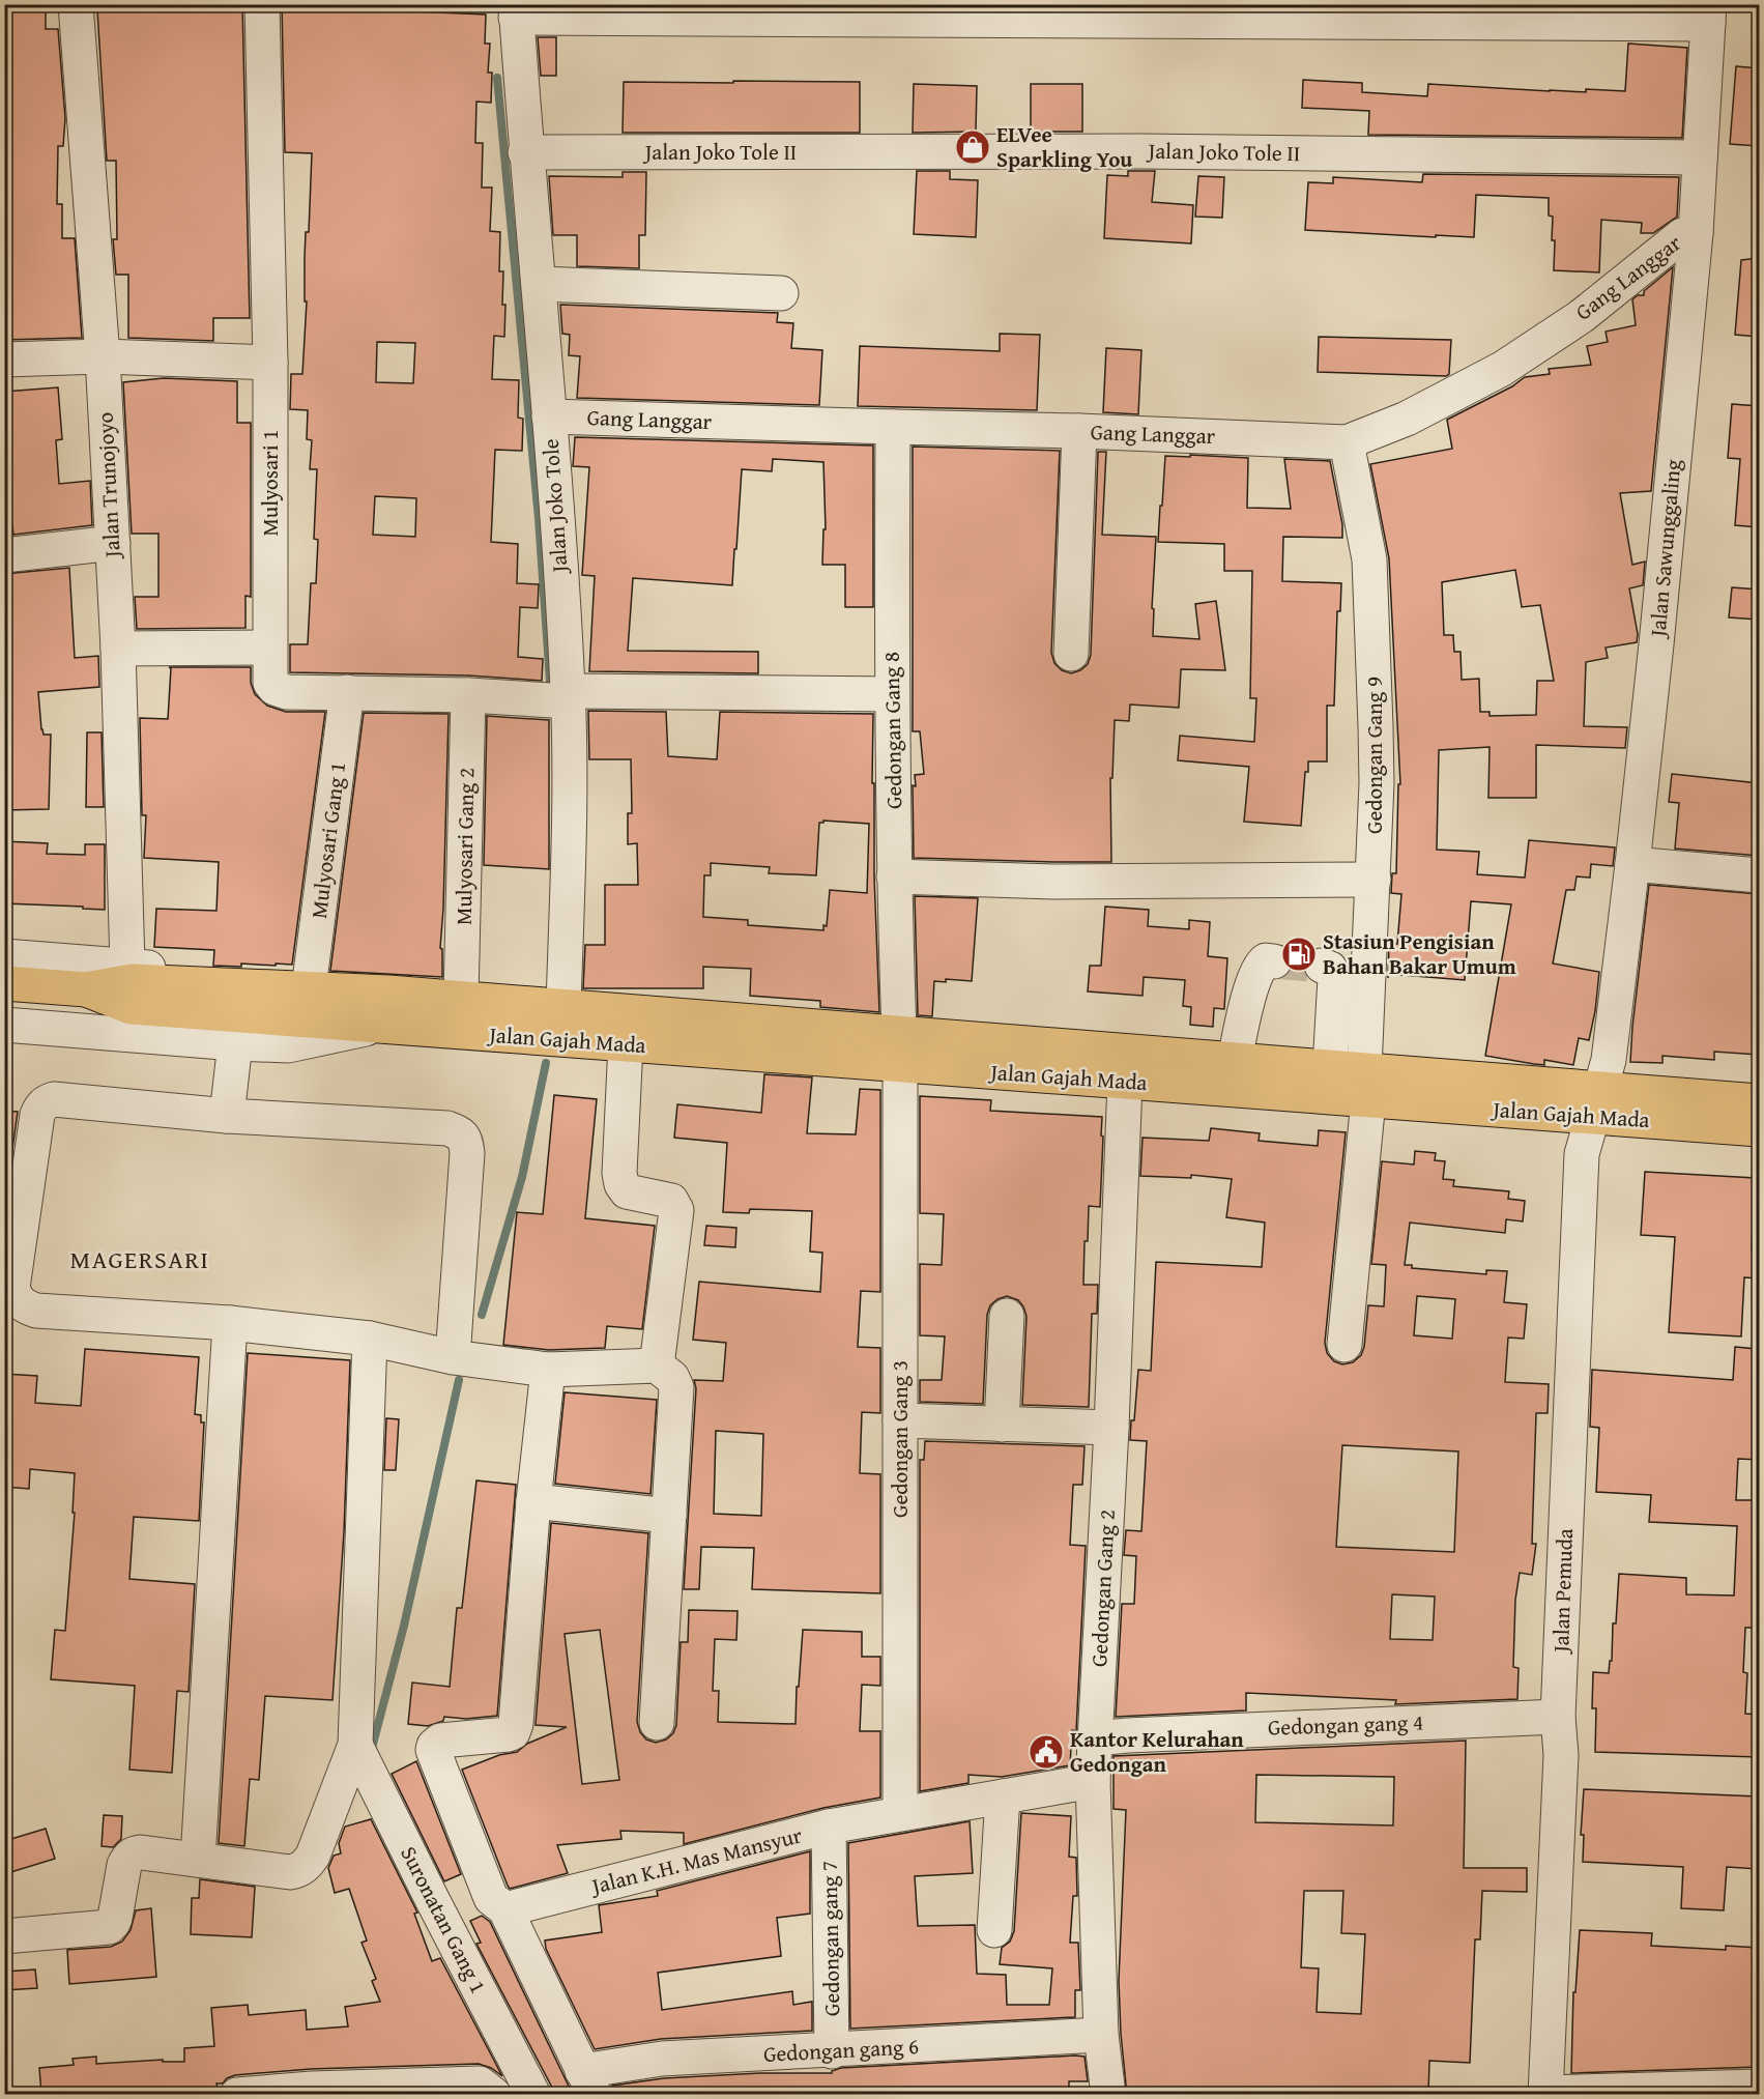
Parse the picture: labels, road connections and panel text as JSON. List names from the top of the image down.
{
  "streets": {
    "main road": ["Jalan Gajah Mada"],
    "street": [
      "Jalan Joko Tole II",
      "Gang Langgar",
      "Mulyosari 1",
      "Jalan Trunojoyo",
      "Jalan Joko Tole",
      "Jalan Sawunggaling",
      "Gedongan Gang 8",
      "Gedongan Gang 9",
      "Mulyosari Gang 1",
      "Mulyosari Gang 2",
      "Gedongan Gang 3",
      "Gedongan Gang 2",
      "Jalan Pemuda",
      "Gedongan gang 4",
      "Jalan K.H. Mas Mansyur",
      "Suronatan Gang 1",
      "Gedongan gang 7",
      "Gedongan gang 6"
    ]
  },
  "crossings": [
    ["Jalan Joko Tole II", "Jalan Joko Tole"],
    ["Jalan Joko Tole II", "Jalan Sawunggaling"],
    ["Gang Langgar", "Jalan Joko Tole"],
    ["Gang Langgar", "Jalan Sawunggaling"],
    ["Gang Langgar", "Gedongan Gang 8"],
    ["Gang Langgar", "Gedongan Gang 9"],
    ["Mulyosari 1", "Jalan Joko Tole"],
    ["Mulyosari 1", "Gedongan Gang 8"],
    ["Mulyosari 1", "Mulyosari Gang 1"],
    ["Mulyosari 1", "Mulyosari Gang 2"],
    ["Jalan Trunojoyo", "Jalan Gajah Mada"],
    ["Jalan Joko Tole", "Jalan Gajah Mada"],
    ["Jalan Sawunggaling", "Jalan Gajah Mada"],
    ["Jalan Sawunggaling", "Jalan Pemuda"],
    ["Gedongan Gang 8", "Jalan Gajah Mada"],
    ["Gedongan Gang 8", "Gedongan Gang 3"],
    ["Gedongan Gang 9", "Jalan Gajah Mada"],
    ["Mulyosari Gang 1", "Jalan Gajah Mada"],
    ["Mulyosari Gang 2", "Jalan Gajah Mada"],
    ["Jalan Gajah Mada", "Gedongan Gang 3"],
    ["Jalan Gajah Mada", "Gedongan Gang 2"],
    ["Jalan Gajah Mada", "Jalan Pemuda"],
    ["Gedongan Gang 3", "Jalan K.H. Mas Mansyur"],
    ["Gedongan Gang 2", "Gedongan gang 4"],
    ["Gedongan Gang 2", "Jalan K.H. Mas Mansyur"],
    ["Gedongan Gang 2", "Gedongan gang 6"],
    ["Jalan Pemuda", "Gedongan gang 4"],
    ["Jalan K.H. Mas Mansyur", "Suronatan Gang 1"],
    ["Jalan K.H. Mas Mansyur", "Gedongan gang 7"],
    ["Gedongan gang 7", "Gedongan gang 6"]
  ],
  "districts": ["MAGERSARI"],
  "places": {
    "shop": ["ELVee Sparkling You"],
    "fuel station": ["Stasiun Pengisian Bahan Bakar Umum"],
    "public building": ["Kantor Kelurahan Gedongan"]
  }
}
